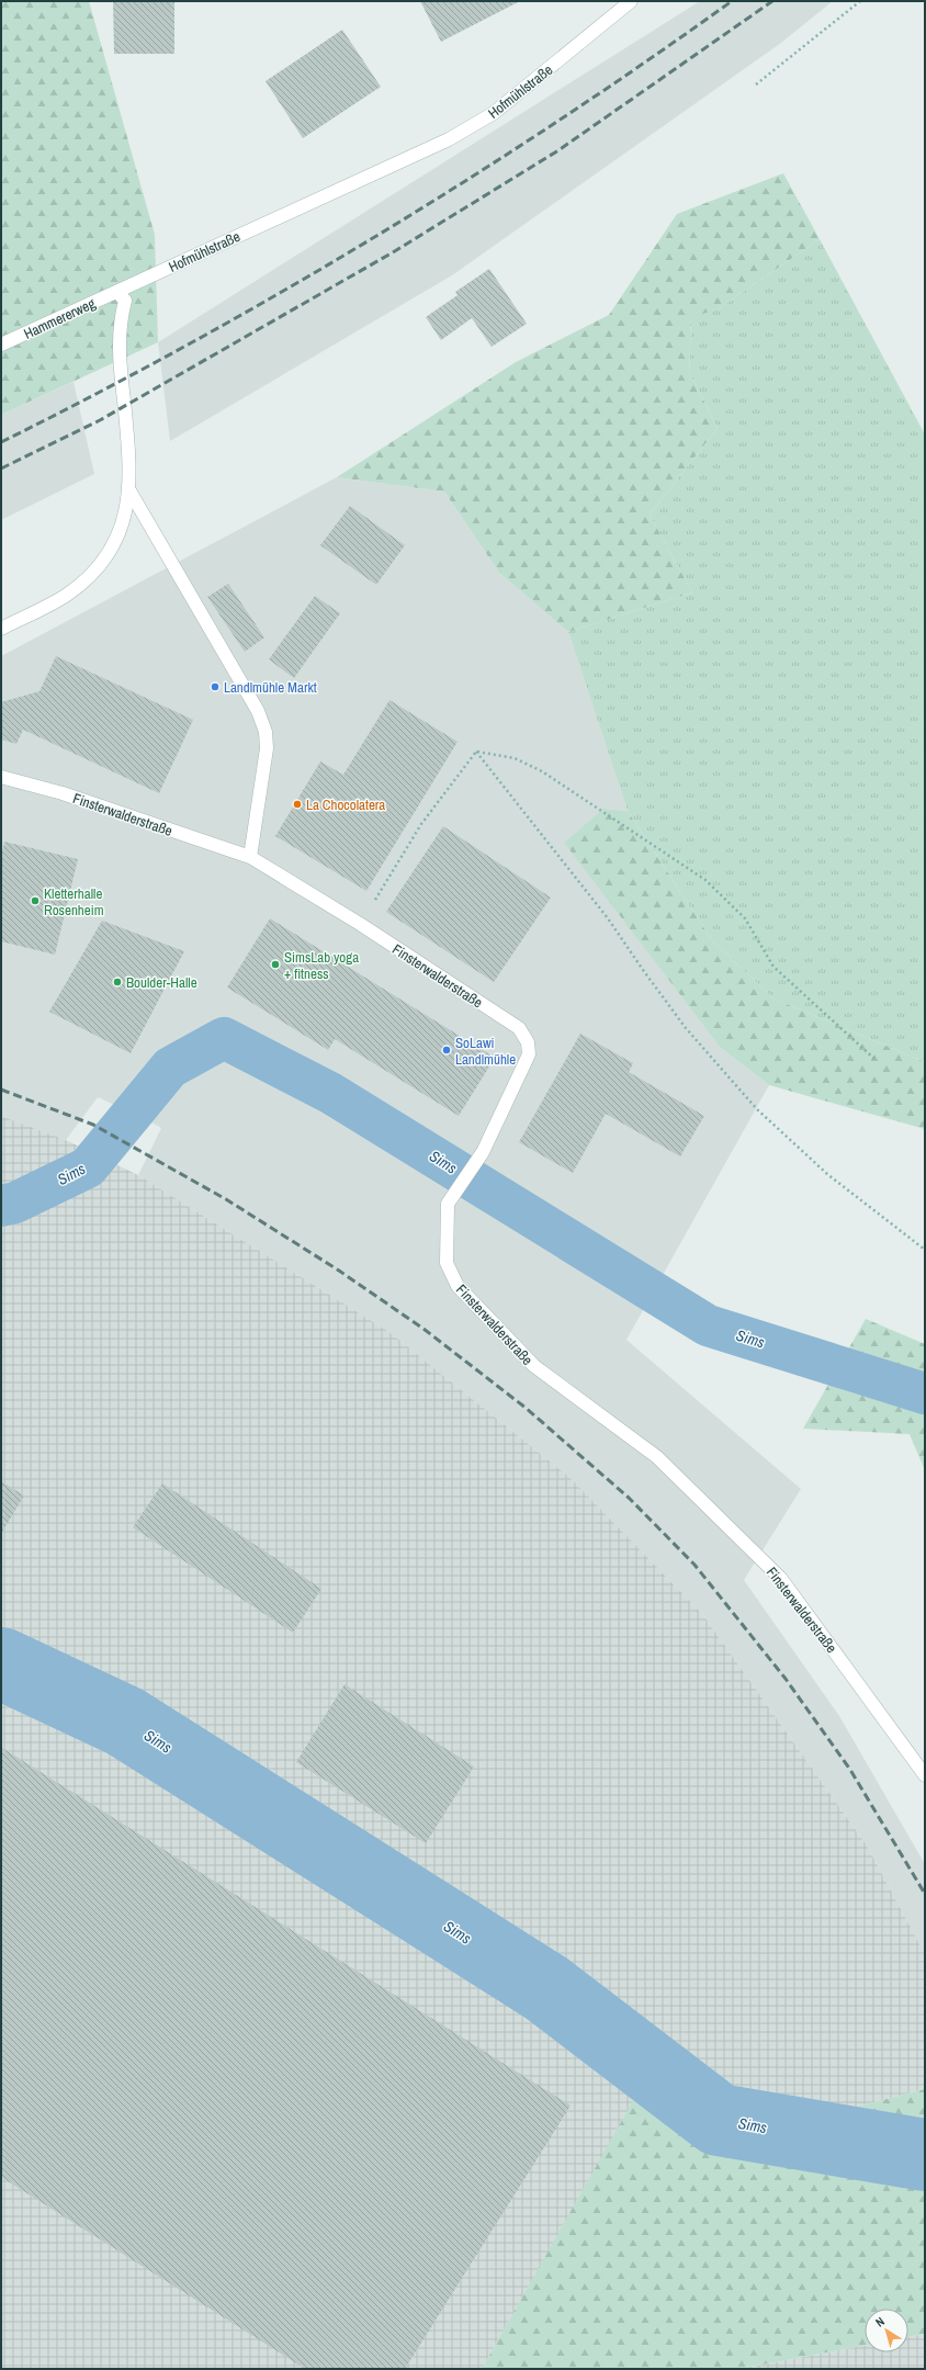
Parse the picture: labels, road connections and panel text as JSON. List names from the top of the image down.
{
  "streets": {
    "street": ["Hofmühlstraße", "Hammererweg", "Finsterwalderstraße"]
  },
  "crossings": [
    ["Hofmühlstraße", "Hammererweg"]
  ],
  "water": ["Sims"],
  "places": [
    "Landlmühle Markt",
    "La Chocolatera",
    "Kletterhalle Rosenheim",
    "SimsLab yoga + fitness",
    "Boulder-Halle",
    "SoLawi Landlmühle"
  ],
  "north": "top left"
}
